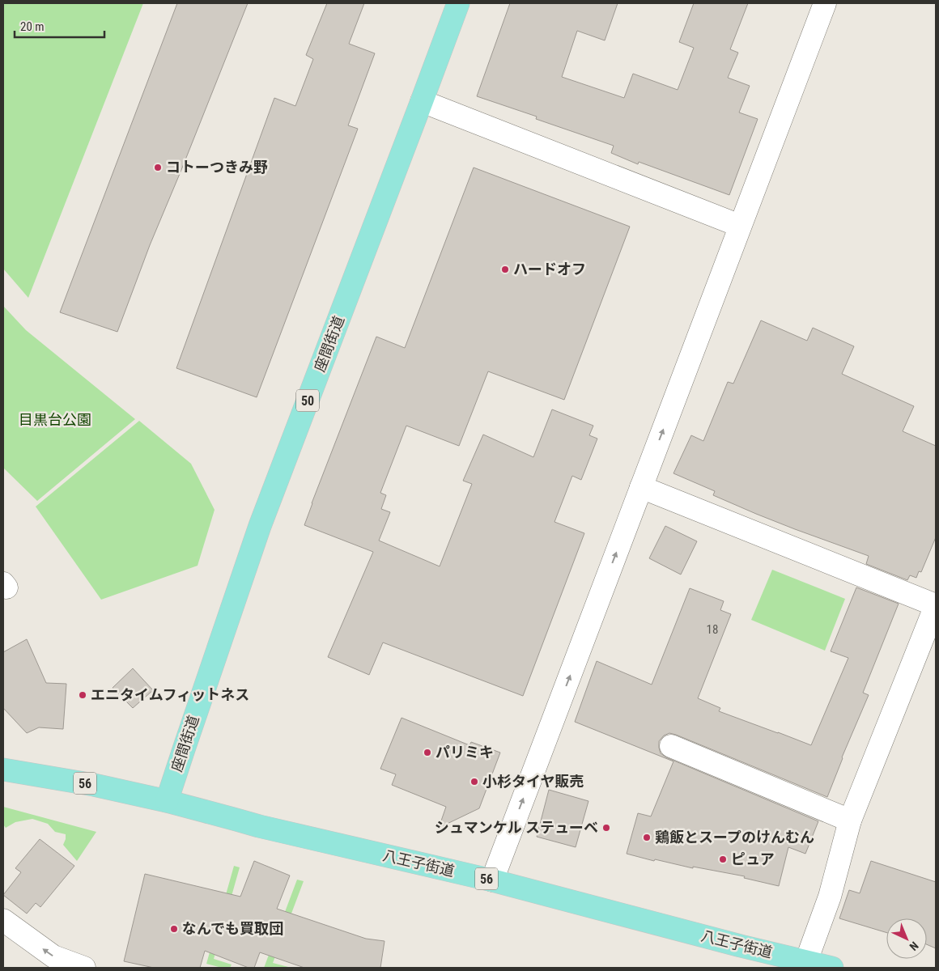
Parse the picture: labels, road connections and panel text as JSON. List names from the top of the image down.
{
  "streets": {
    "main road": [
      "座間街道",
      "50",
      "56",
      "八王子街道"
    ]
  },
  "crossings": [
    ["座間街道", "八王子街道"]
  ],
  "parks": ["目黒台公園"],
  "places": [
    "コトーつきみ野",
    "ハードオフ",
    "エニタイムフィットネス",
    "パリミキ",
    "小杉タイヤ販売",
    "シュマンケル ステューベ",
    "鶏飯とスープのけんむん",
    "ピュア",
    "なんでも買取団"
  ],
  "house_numbers": ["18"],
  "scale_bar": "20 m",
  "north": "bottom right"
}
